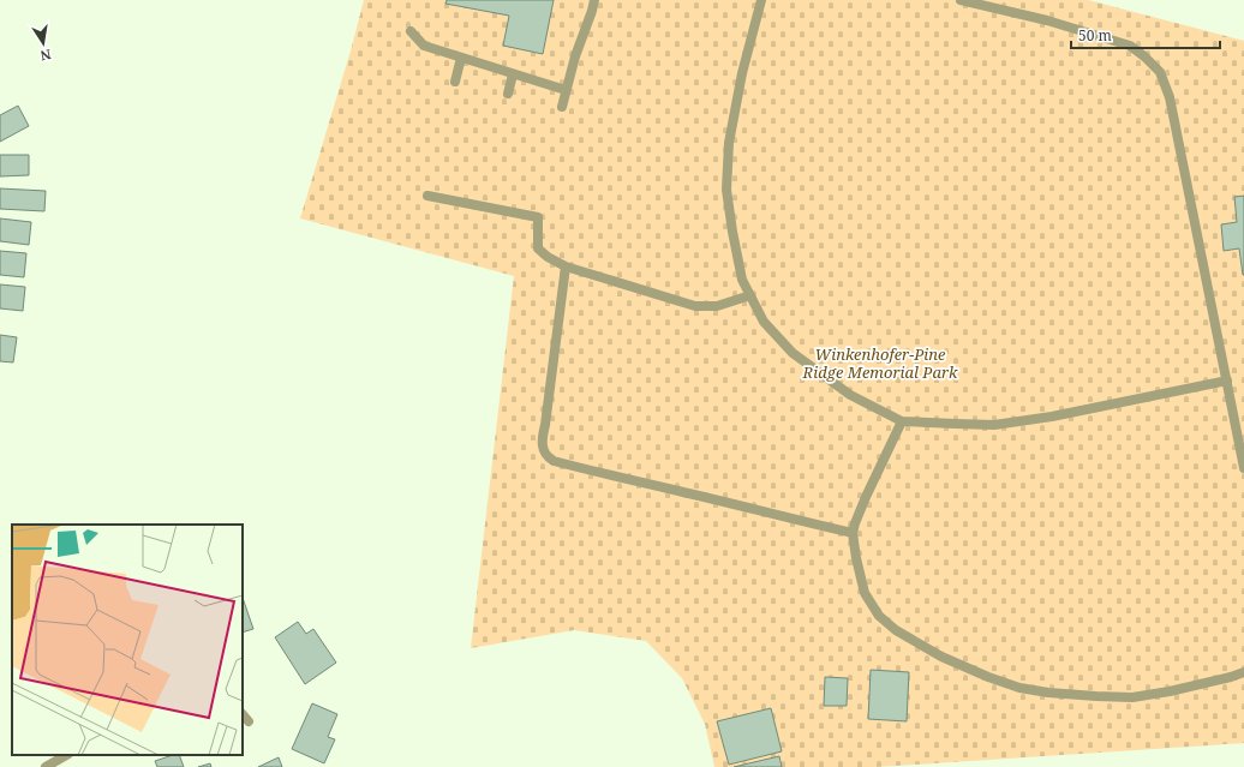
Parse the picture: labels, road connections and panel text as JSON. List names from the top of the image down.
{
  "parks": ["Winkenhofer-Pine Ridge Memorial Park"],
  "scale_bar": "50 m",
  "north": "bottom"
}
